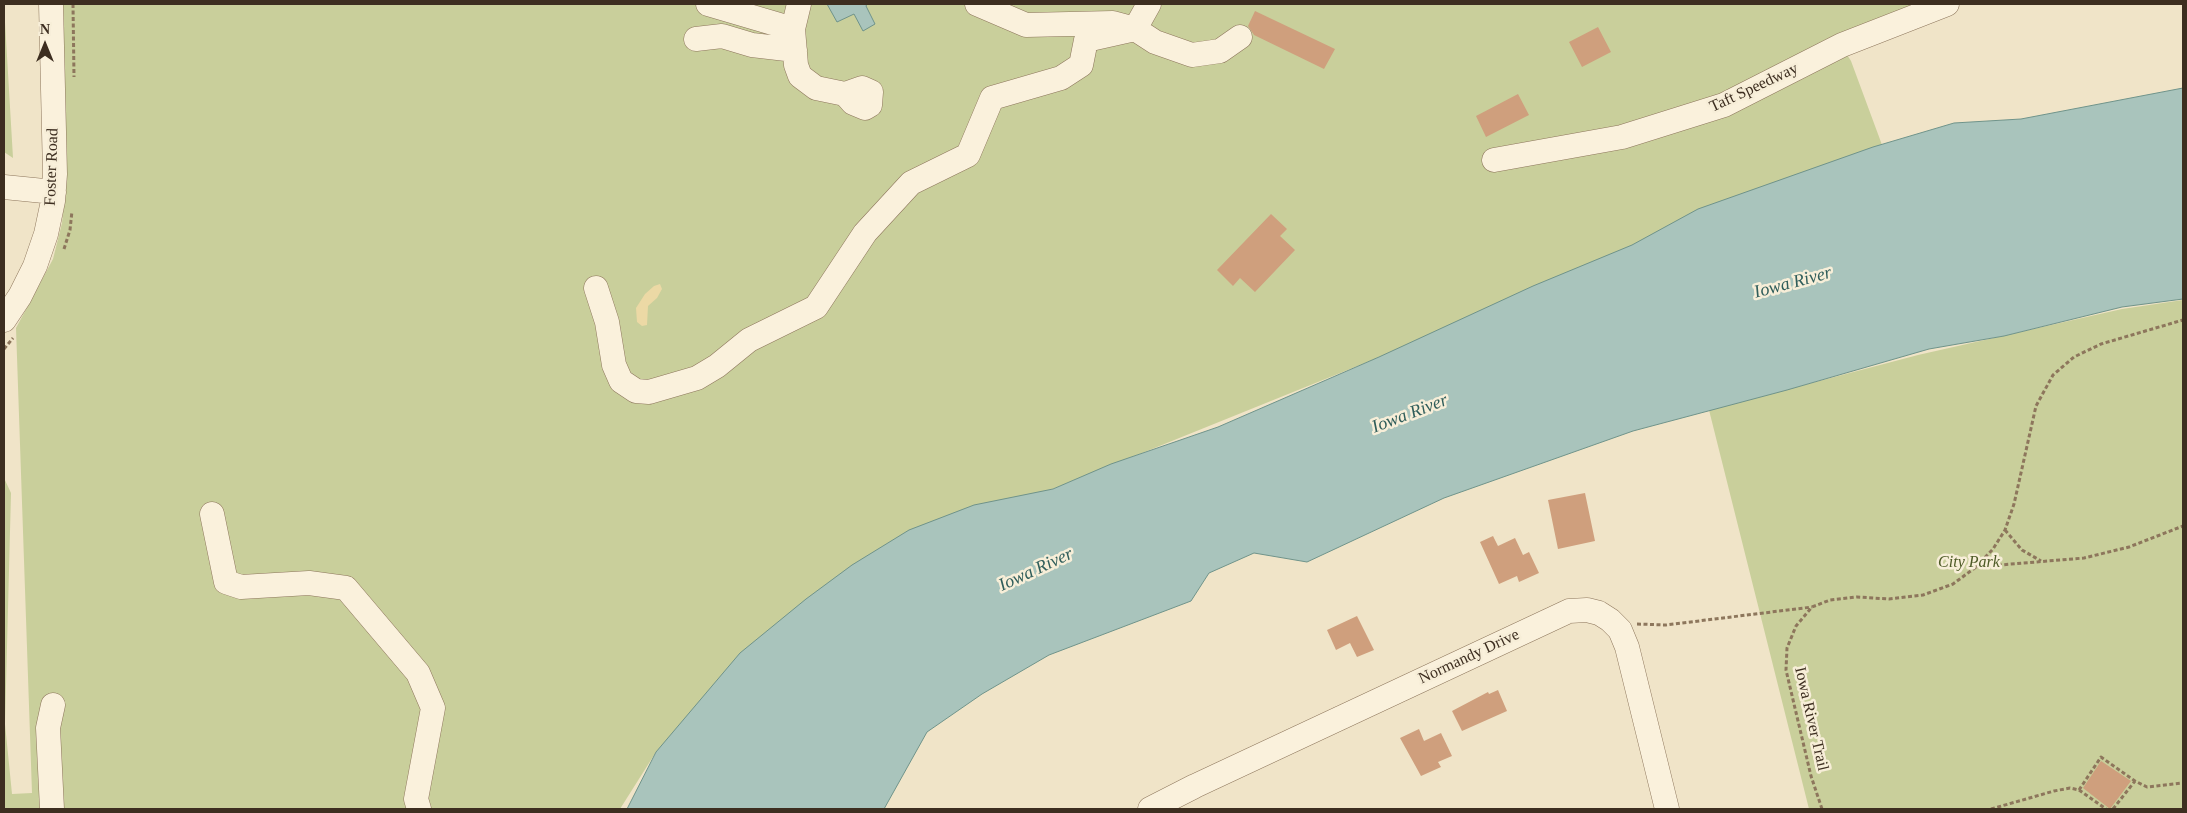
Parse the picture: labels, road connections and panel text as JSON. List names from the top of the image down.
{
  "streets": {
    "street": ["Taft Speedway", "Foster Road", "Normandy Drive"],
    "path": ["Iowa River Trail"]
  },
  "water": ["Iowa River"],
  "parks": ["City Park"],
  "north": "top"
}
